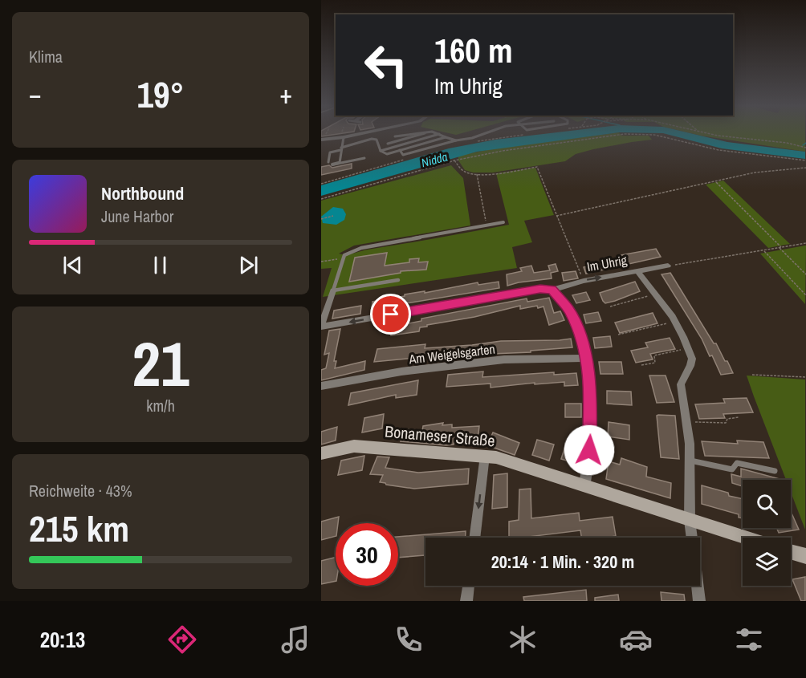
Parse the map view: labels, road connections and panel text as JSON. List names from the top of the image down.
{
  "streets": {
    "street": ["Im Uhrig", "Am Weigelsgarten", "Bonameser Straße"]
  },
  "water": ["Nidda"],
  "page": {
    "tile": [
      "Klima",
      ["21", "km/h"],
      ["Reichweite · 43%", "215 km"]
    ],
    "turn": ["160 m", "Im Uhrig"],
    "heat": ["−", "19°", "+"],
    "song": ["Northbound", "June Harbor"],
    "limit": "30",
    "trip": "20:14 · 1 Min. · 320 m",
    "tabs": "20:13"
  }
}
